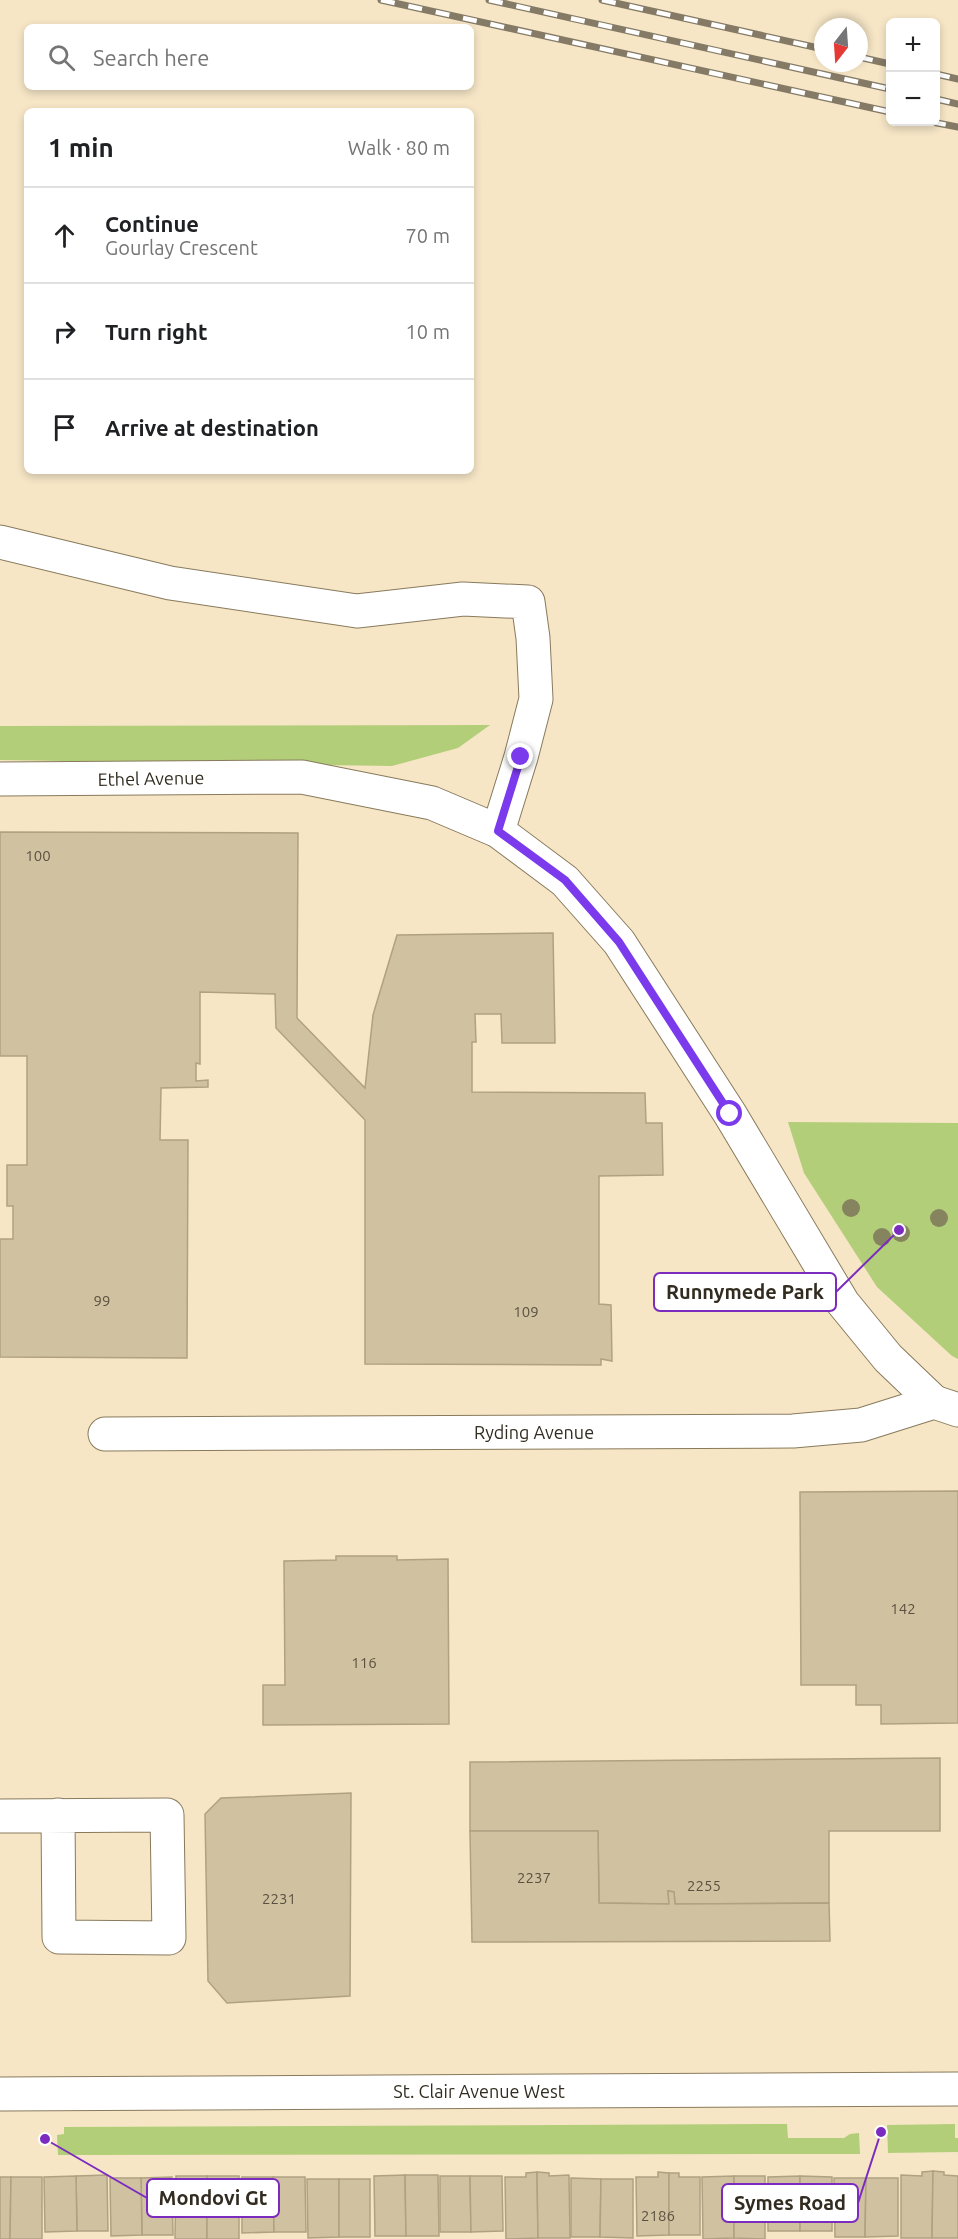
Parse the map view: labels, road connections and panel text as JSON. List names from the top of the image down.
{
  "streets": {
    "street": ["Ethel Avenue", "Ryding Avenue", "St. Clair Avenue West"]
  },
  "crossings": [
    ["Ethel Avenue", "Ryding Avenue"]
  ],
  "places": ["Runnymede Park", "Symes Road", "Mondovi Gt"],
  "house_numbers": [
    "100",
    "99",
    "109",
    "142",
    "116",
    "2237",
    "2255",
    "2231",
    "2186"
  ],
  "north": "bottom",
  "page": {
    "map_buttons": ["+", "−"],
    "search": "Search here",
    "heading": ["1 min", "Walk · 80 m"],
    "list": [
      ["Continue", "Gourlay Crescent", "70 m"],
      ["Turn right", "10 m"],
      "Arrive at destination"
    ]
  }
}
